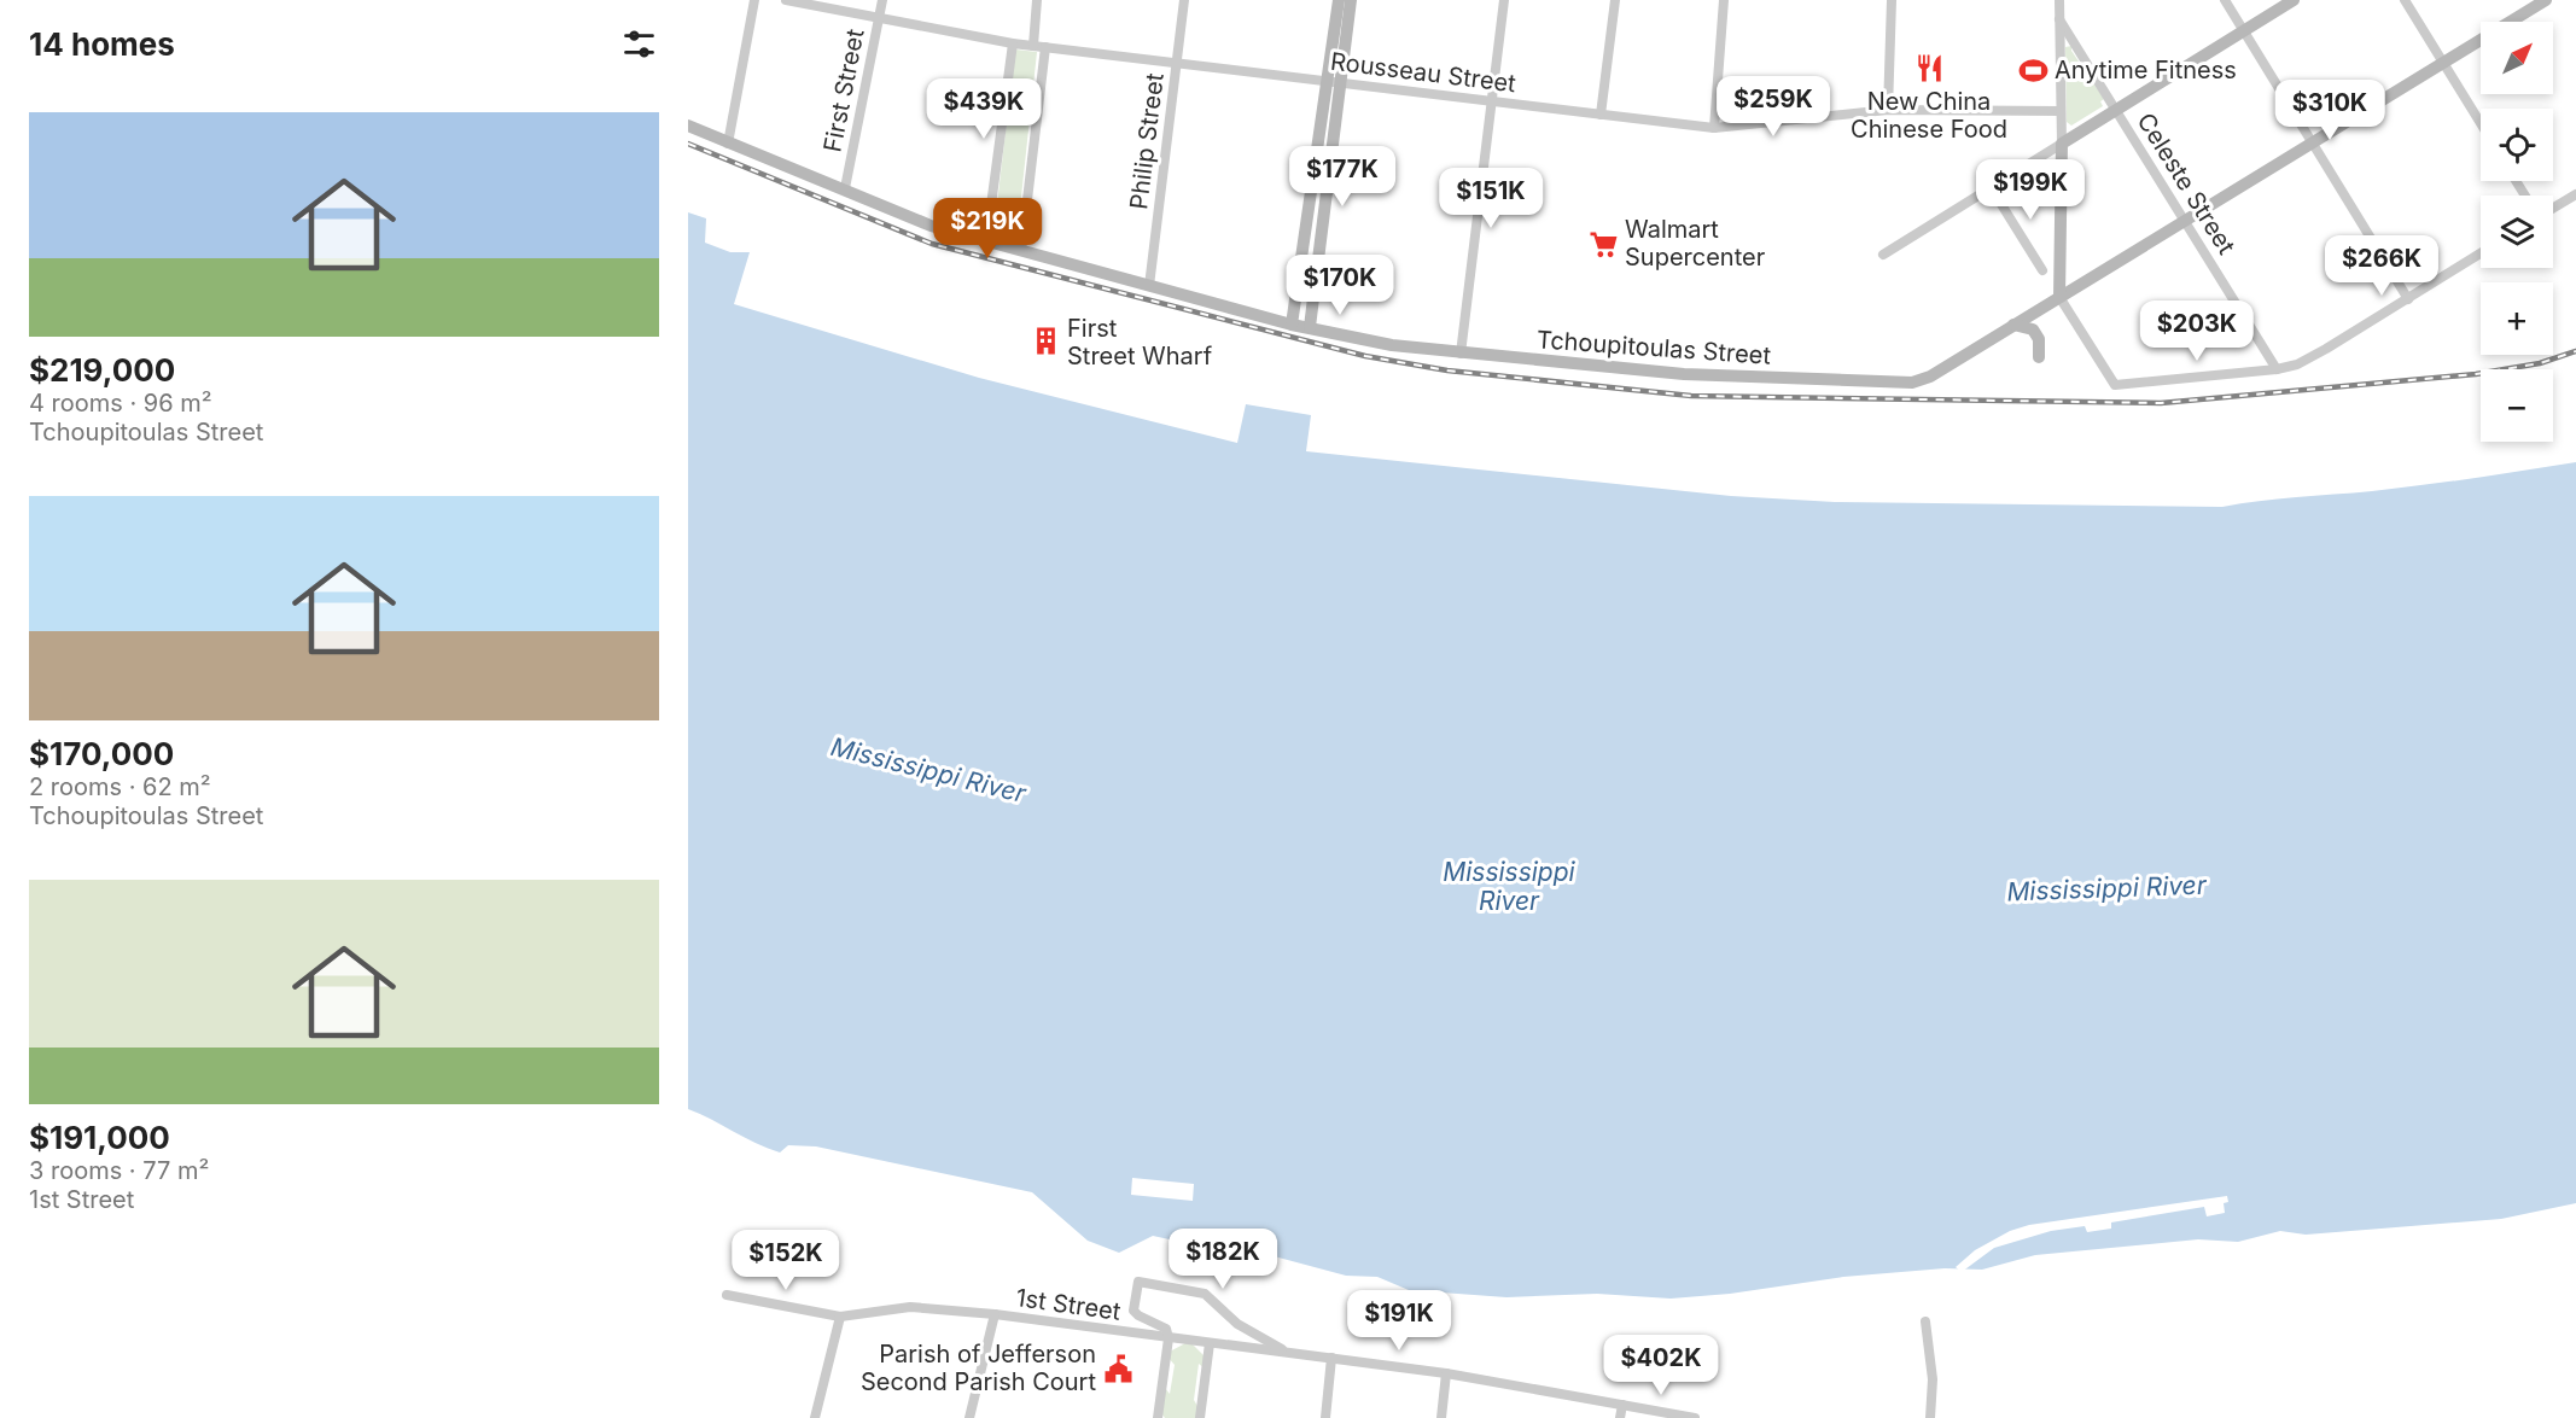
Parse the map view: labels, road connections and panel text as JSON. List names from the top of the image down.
{
  "streets": {
    "street": [
      "Rousseau Street",
      "First Street",
      "Philip Street",
      "Celeste Street",
      "Tchoupitoulas Street",
      "1st Street"
    ]
  },
  "crossings": [
    ["Rousseau Street", "First Street"],
    ["Rousseau Street", "Philip Street"],
    ["First Street", "Tchoupitoulas Street"],
    ["Philip Street", "Tchoupitoulas Street"],
    ["Celeste Street", "Tchoupitoulas Street"]
  ],
  "water": ["Mississippi River"],
  "places": {
    "restaurant": ["New China Chinese Food"],
    "sports": ["Anytime Fitness"],
    "supermarket": ["Walmart Supercenter"],
    "building": ["First Street Wharf"],
    "public building": ["Parish of Jefferson Second Parish Court"]
  },
  "north": "top right",
  "page": {
    "heading": "14 homes",
    "map_buttons": ["+", "−"],
    "price": [
      "$259K",
      "$439K",
      "$310K",
      "$177K",
      "$199K",
      "$151K",
      "$219K",
      "$266K",
      "$170K",
      "$203K",
      "$182K",
      "$152K",
      "$191K",
      "$402K"
    ],
    "list": [
      {
        "name": "$219,000",
        "note": "4 rooms · 96 m² · Tchoupitoulas Street"
      },
      {
        "name": "$170,000",
        "note": "2 rooms · 62 m² · Tchoupitoulas Street"
      },
      {
        "name": "$191,000",
        "note": "3 rooms · 77 m² · 1st Street"
      }
    ]
  }
}
